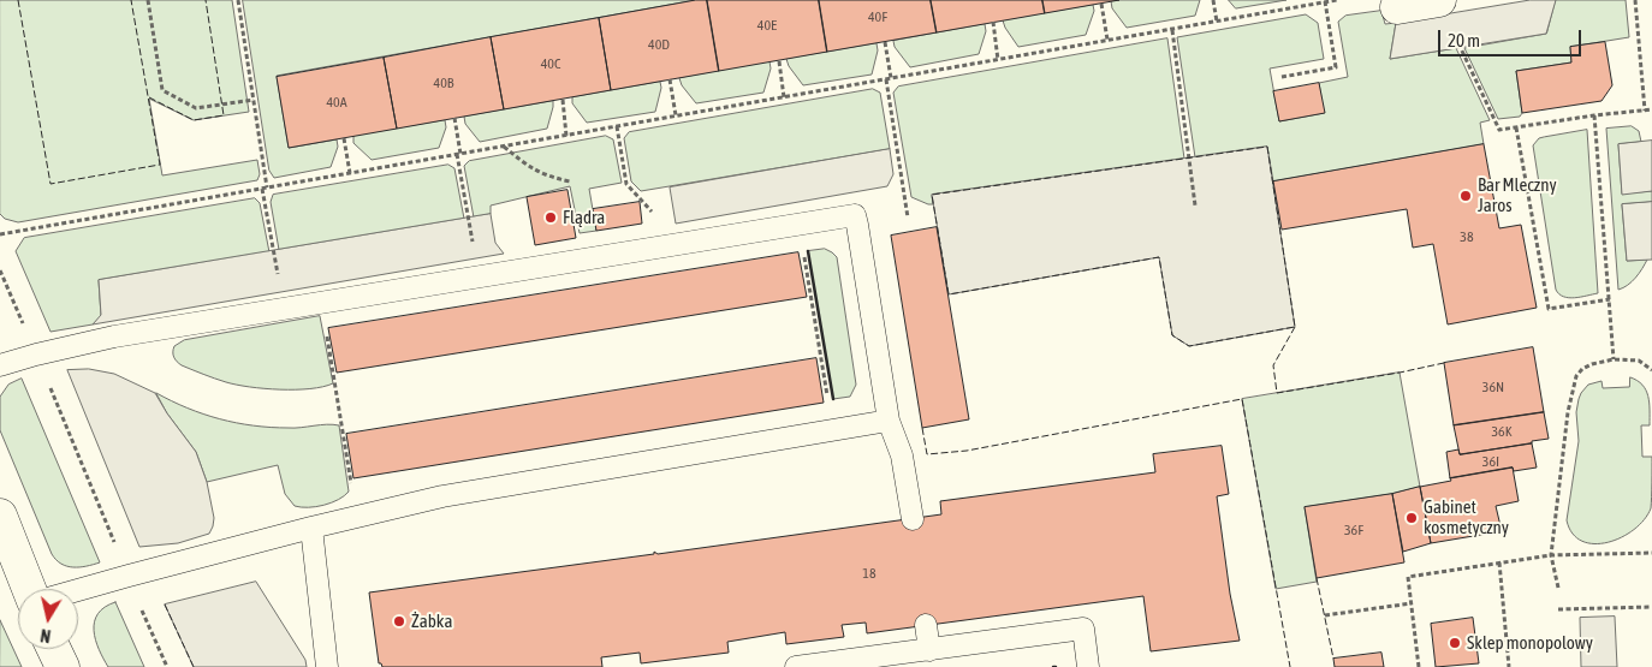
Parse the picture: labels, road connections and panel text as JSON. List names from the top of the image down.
{
  "places": [
    "Bar Mleczny Jaros",
    "Flądra",
    "Gabinet kosmetyczny",
    "Żabka",
    "Sklep monopolowy"
  ],
  "house_numbers": [
    "40F",
    "40E",
    "40D",
    "40C",
    "40B",
    "40A",
    "38",
    "36N",
    "36K",
    "36I",
    "36F",
    "18"
  ],
  "scale_bar": "20 m",
  "north": "bottom"
}
